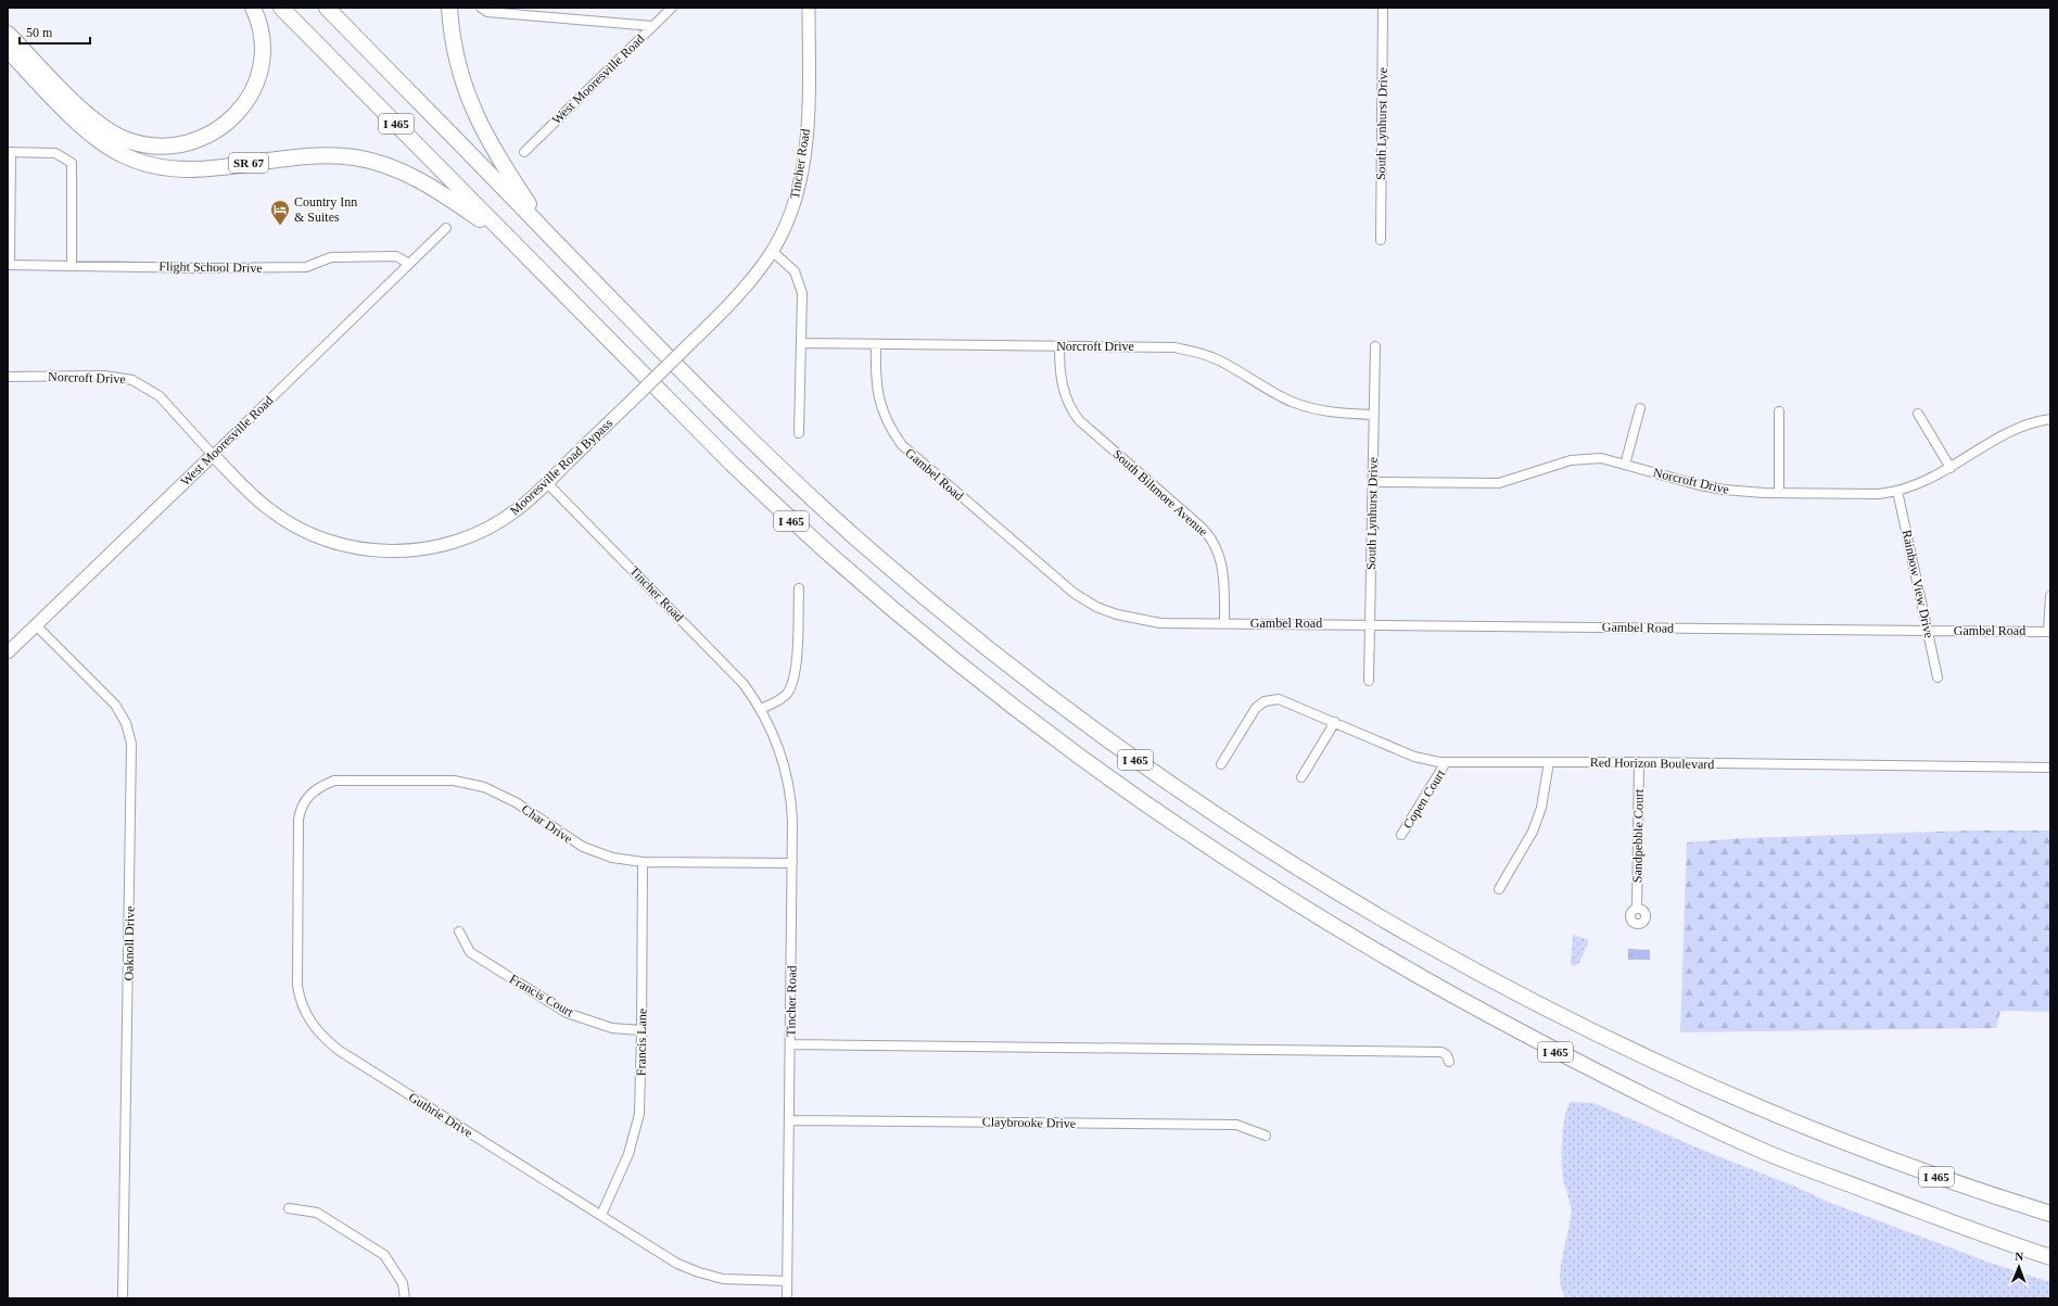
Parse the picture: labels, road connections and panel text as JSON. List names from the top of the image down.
{
  "streets": {
    "highway": ["I 465", "SR 67"],
    "street": [
      "West Mooresville Road",
      "South Lynhurst Drive",
      "Tincher Road",
      "Flight School Drive",
      "Norcroft Drive",
      "Mooresville Road Bypass",
      "Gambel Road",
      "South Biltmore Avenue",
      "Rainbow View Drive",
      "Red Horizon Boulevard",
      "Copen Court",
      "Char Drive",
      "Sandpebble Court",
      "Oaknoll Drive",
      "Francis Court",
      "Francis Lane",
      "Guthrie Drive",
      "Claybrooke Drive"
    ]
  },
  "crossings": [
    ["West Mooresville Road", "Flight School Drive"],
    ["West Mooresville Road", "Norcroft Drive"],
    ["West Mooresville Road", "Mooresville Road Bypass"],
    ["West Mooresville Road", "Oaknoll Drive"],
    ["I 465", "SR 67"],
    ["South Lynhurst Drive", "Norcroft Drive"],
    ["South Lynhurst Drive", "Gambel Road"],
    ["Tincher Road", "Mooresville Road Bypass"],
    ["Tincher Road", "Char Drive"],
    ["Tincher Road", "Guthrie Drive"],
    ["Tincher Road", "Claybrooke Drive"],
    ["Norcroft Drive", "Mooresville Road Bypass"],
    ["Norcroft Drive", "Gambel Road"],
    ["Norcroft Drive", "South Biltmore Avenue"],
    ["Norcroft Drive", "Rainbow View Drive"],
    ["Gambel Road", "South Biltmore Avenue"],
    ["Gambel Road", "Rainbow View Drive"],
    ["Red Horizon Boulevard", "Copen Court"],
    ["Red Horizon Boulevard", "Sandpebble Court"],
    ["Char Drive", "Francis Lane"],
    ["Char Drive", "Guthrie Drive"],
    ["Francis Court", "Francis Lane"],
    ["Francis Lane", "Guthrie Drive"]
  ],
  "places": {
    "hotel": ["Country Inn & Suites"]
  },
  "scale_bar": "50 m",
  "north": "top"
}
